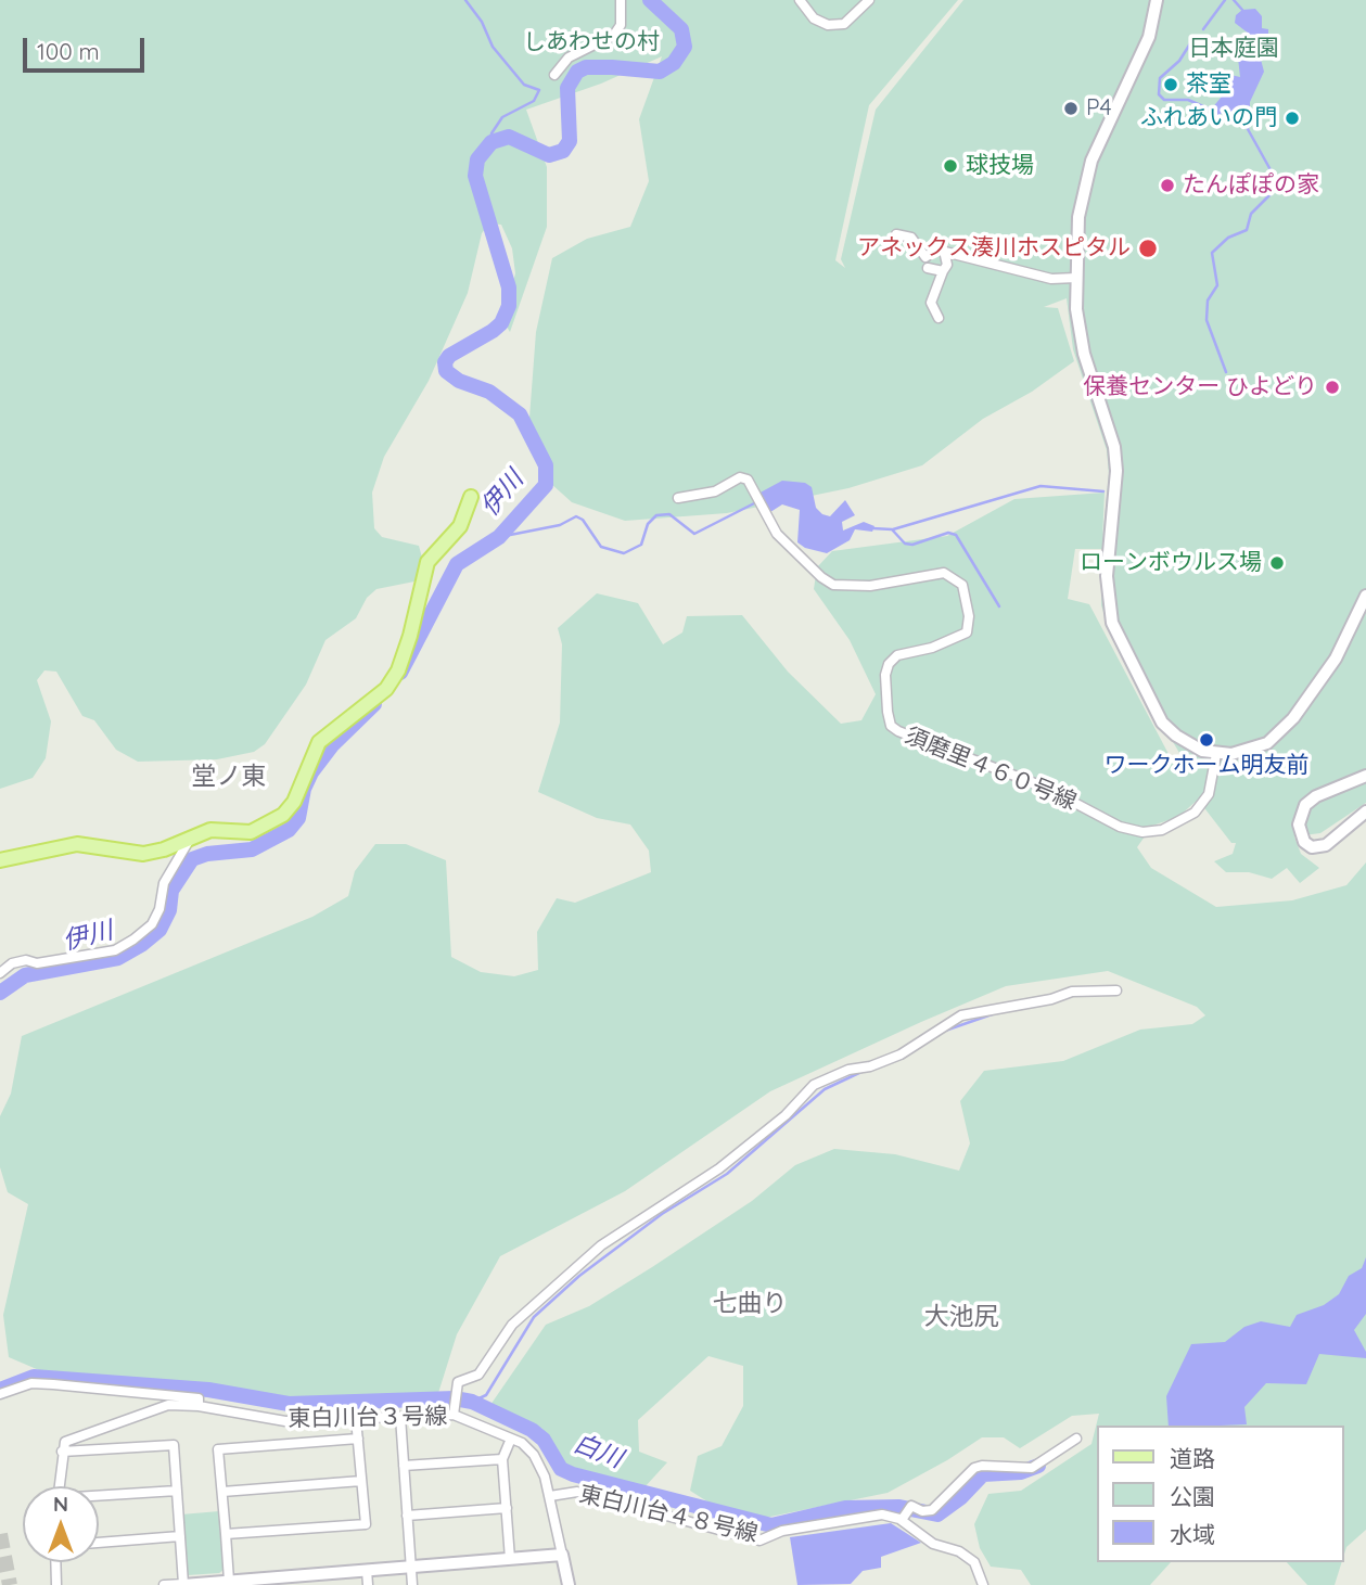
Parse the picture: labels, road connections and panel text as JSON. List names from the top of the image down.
{
  "streets": {
    "street": ["須磨里４６０号線", "東白川台３号線", "東白川台４８号線"]
  },
  "crossings": [
    ["東白川台３号線", "東白川台４８号線"]
  ],
  "districts": ["堂ノ東", "七曲り", "大池尻"],
  "water": ["伊川", "白川"],
  "parks": ["しあわせの村", "日本庭園"],
  "places": [
    "茶室",
    "P4",
    "ふれあいの門",
    "球技場",
    "たんぽぽの家",
    "アネックス湊川ホスピタル",
    "保養センター ひよどり",
    "ローンボウルス場",
    "ワークホーム明友前"
  ],
  "legend": ["道路", "公園", "水域"],
  "scale_bar": "100 m",
  "north": "top"
}
